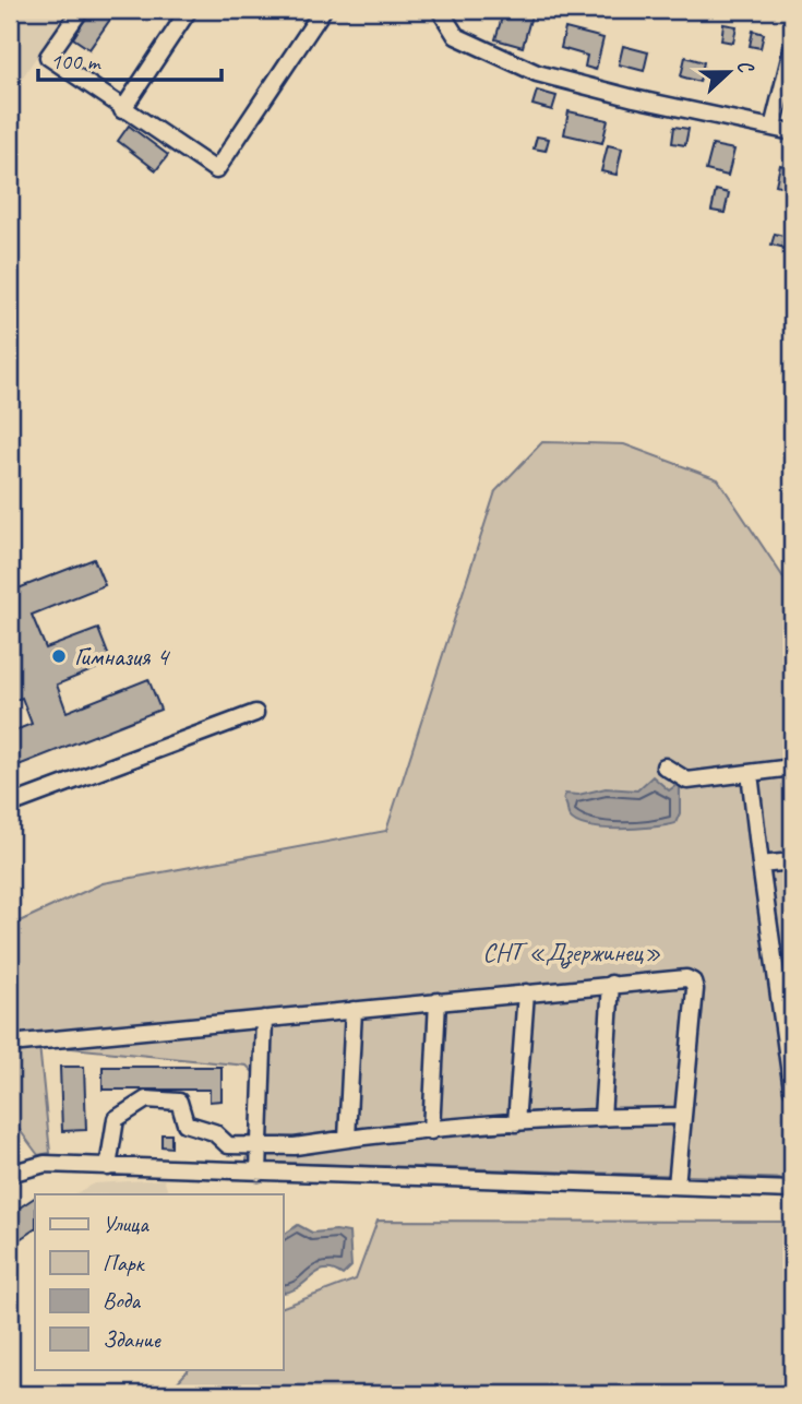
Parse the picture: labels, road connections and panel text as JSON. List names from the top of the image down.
{
  "parks": ["СНТ «Дзержинец»"],
  "places": ["Гимназия 4"],
  "legend": [
    "Улица",
    "Парк",
    "Вода",
    "Здание"
  ],
  "scale_bar": "100 m",
  "north": "right"
}
